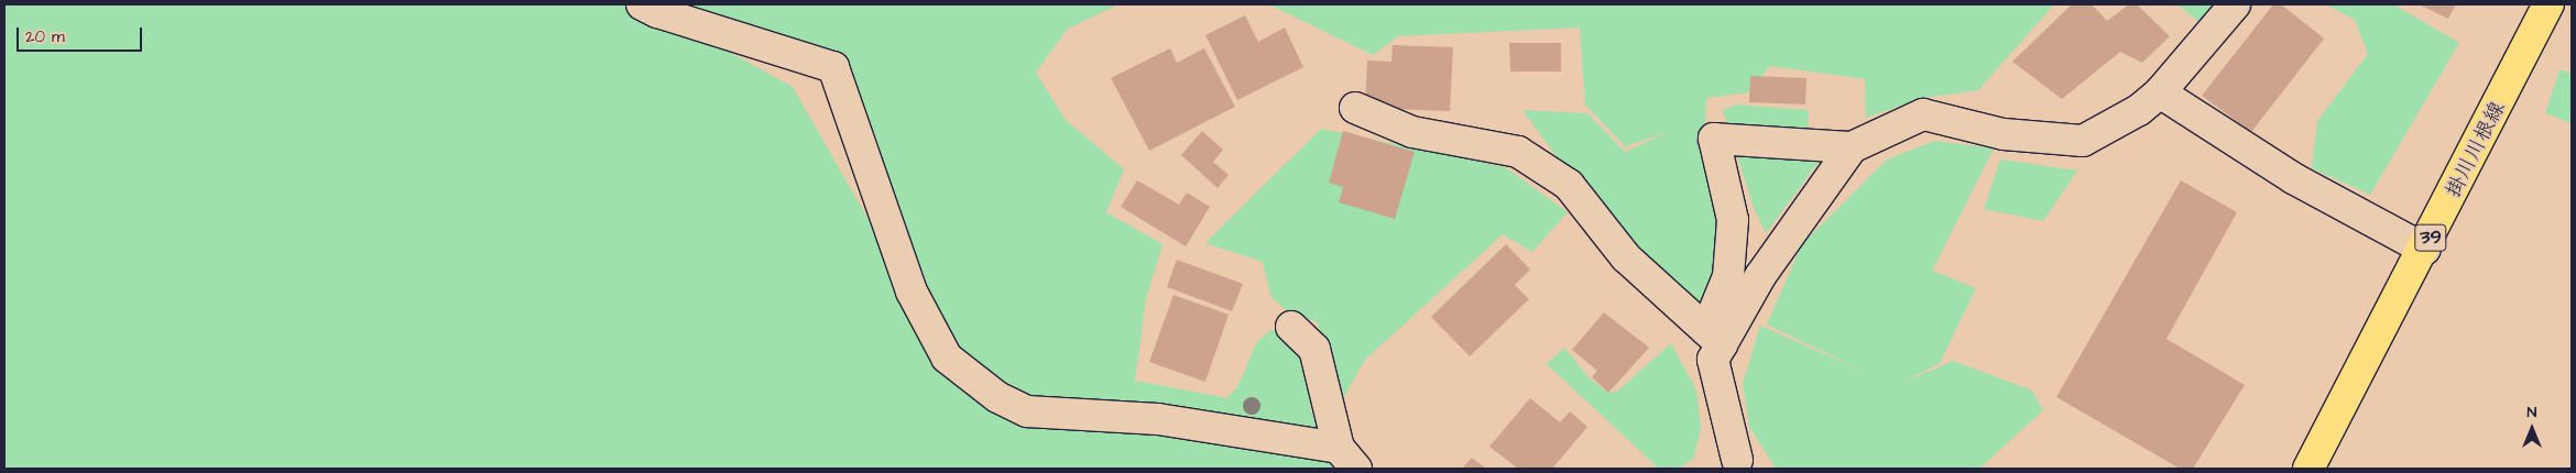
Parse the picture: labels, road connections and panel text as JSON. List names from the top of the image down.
{
  "streets": {
    "main road": ["掛川川根線", "39"]
  },
  "scale_bar": "20 m",
  "north": "top"
}
